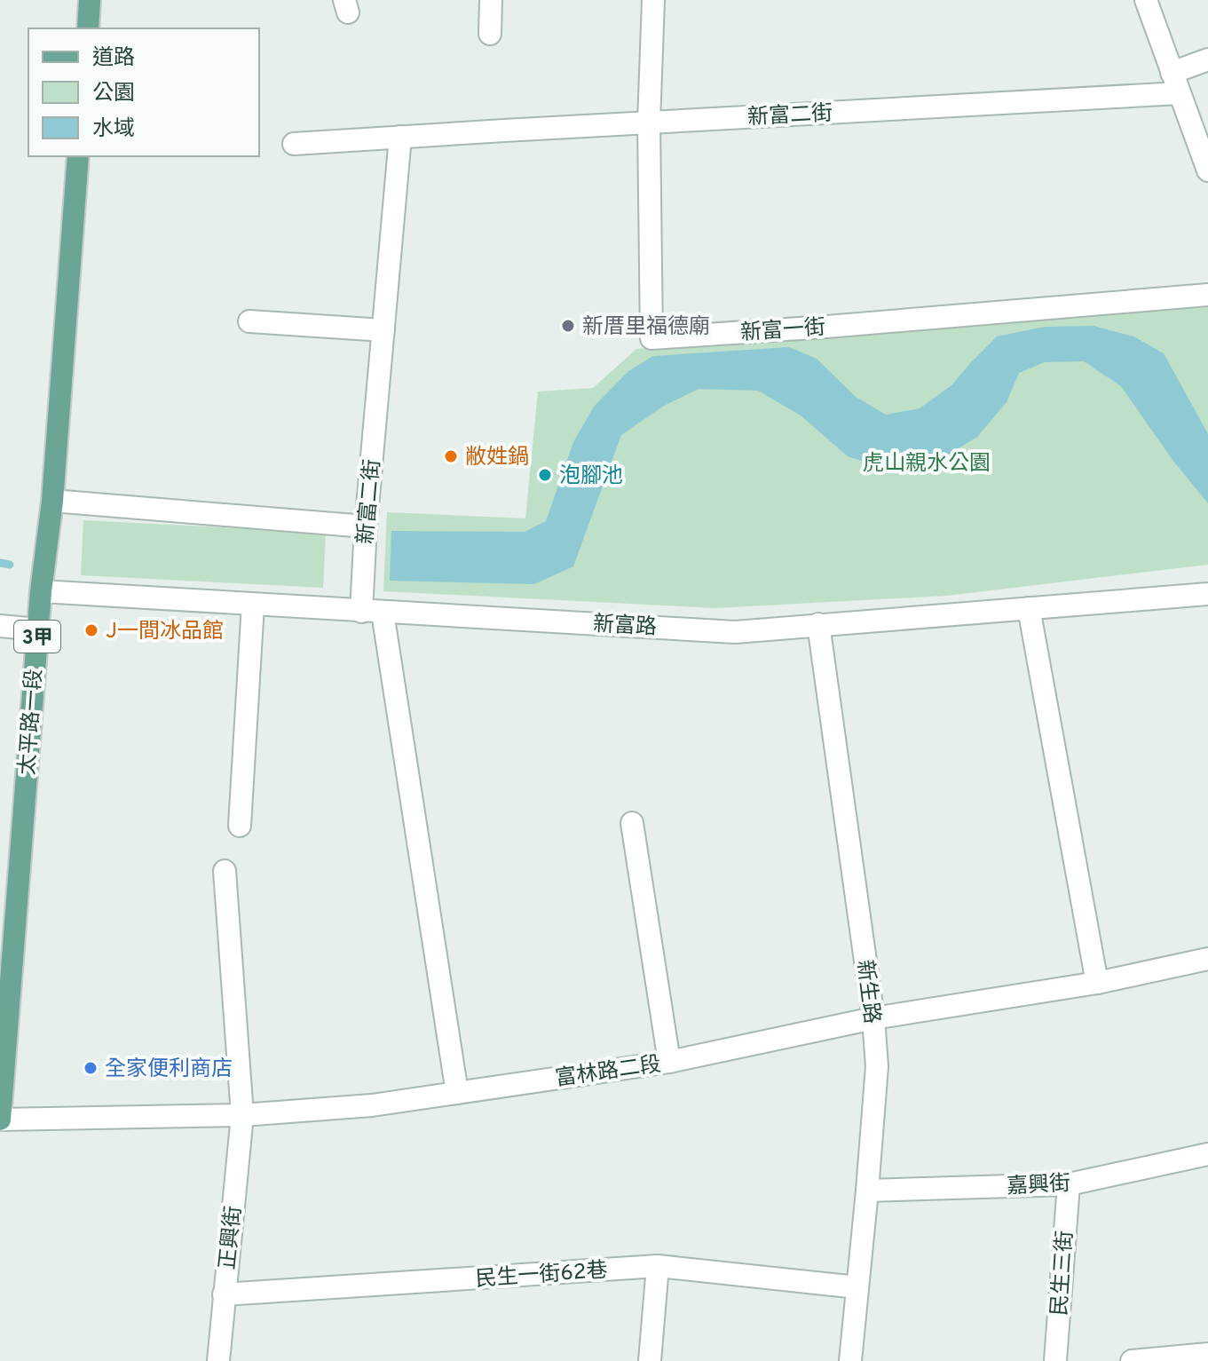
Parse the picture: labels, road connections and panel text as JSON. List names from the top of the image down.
{
  "streets": {
    "main road": ["3甲", "太平路一段"],
    "street": [
      "新富二街",
      "新富一街",
      "新富路",
      "新生路",
      "富林路二段",
      "嘉興街",
      "正興街",
      "民生三街",
      "民生一街62巷"
    ]
  },
  "crossings": [
    ["新富二街", "新富一街"],
    ["新富二街", "新富路"],
    ["新富二街", "富林路二段"],
    ["新富路", "太平路一段"],
    ["新富路", "新生路"],
    ["太平路一段", "富林路二段"],
    ["新生路", "富林路二段"],
    ["新生路", "嘉興街"],
    ["新生路", "民生一街62巷"],
    ["富林路二段", "正興街"],
    ["嘉興街", "民生三街"],
    ["正興街", "民生一街62巷"]
  ],
  "parks": ["虎山親水公園"],
  "places": [
    "新厝里福德廟",
    "敝姓鍋",
    "泡腳池",
    "J一間冰品館",
    "全家便利商店"
  ],
  "legend": ["道路", "公園", "水域"]
}
